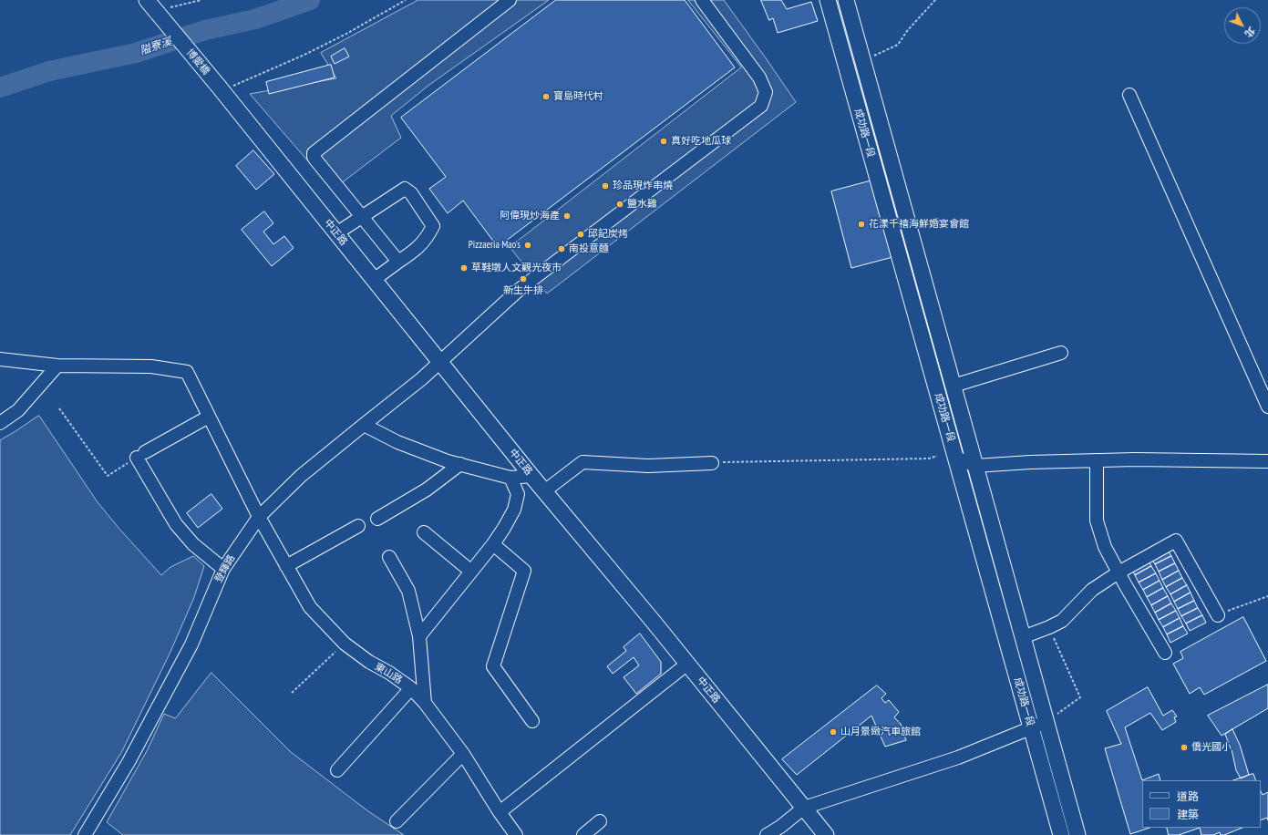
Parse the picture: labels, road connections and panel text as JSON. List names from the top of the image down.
{
  "streets": {
    "main road": ["博愛橋", "成功路一段", "中正路"],
    "street": ["登輝路", "東山路"]
  },
  "crossings": [
    ["博愛橋", "中正路"],
    ["中正路", "登輝路"],
    ["登輝路", "東山路"]
  ],
  "water": ["隘寮溪"],
  "places": [
    "寶島時代村",
    "真好吃地瓜球",
    "珍品現炸串燒",
    "鹽水雞",
    "阿偉現炒海產",
    "花漾千禧海鮮婚宴會館",
    "邱記炭烤",
    "Pizzaeria Mao's",
    "南投意麵",
    "草鞋墩人文觀光夜市",
    "新生牛排",
    "山月景緻汽車旅館",
    "僑光國小"
  ],
  "legend": ["道路", "建築"],
  "north": "bottom right"
}
